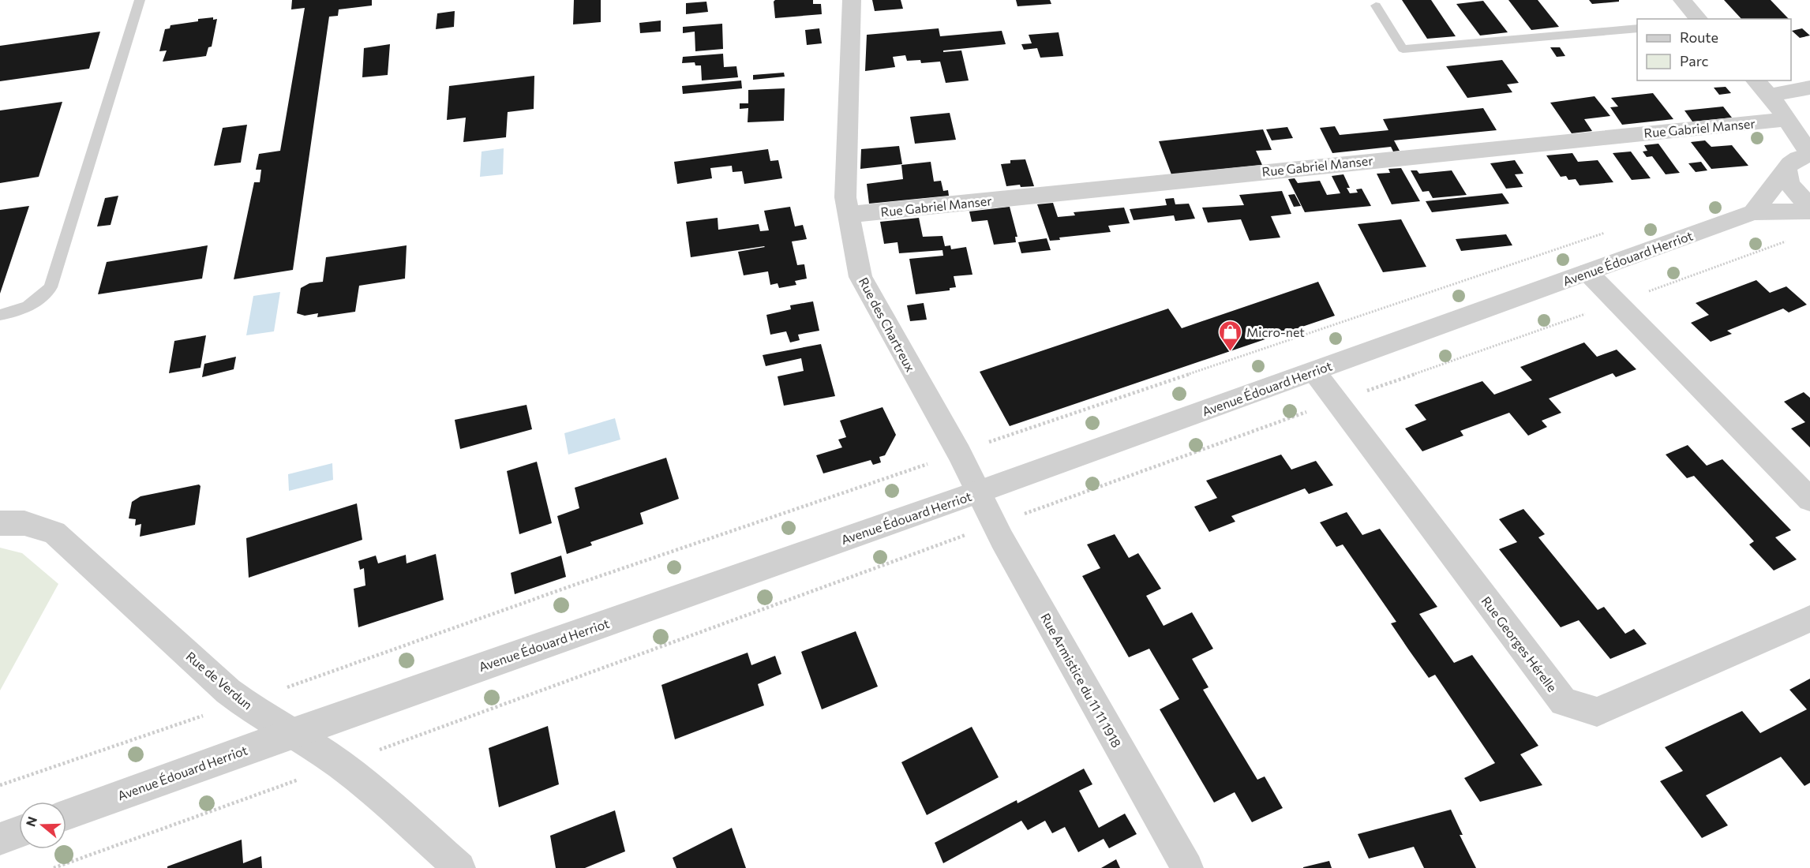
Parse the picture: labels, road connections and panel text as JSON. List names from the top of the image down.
{
  "streets": {
    "street": [
      "Rue Gabriel Manser",
      "Avenue Édouard Herriot",
      "Rue des Chartreux",
      "Rue Georges Hérelle",
      "Rue de Verdun",
      "Rue Armistice du 11 11 1918"
    ]
  },
  "crossings": [
    ["Rue Gabriel Manser", "Rue des Chartreux"],
    ["Avenue Édouard Herriot", "Rue des Chartreux"],
    ["Avenue Édouard Herriot", "Rue Georges Hérelle"],
    ["Avenue Édouard Herriot", "Rue de Verdun"],
    ["Avenue Édouard Herriot", "Rue Armistice du 11 11 1918"],
    ["Rue des Chartreux", "Rue Armistice du 11 11 1918"]
  ],
  "places": {
    "shop": ["Micro-net"]
  },
  "legend": ["Route", "Parc"],
  "north": "left"
}
